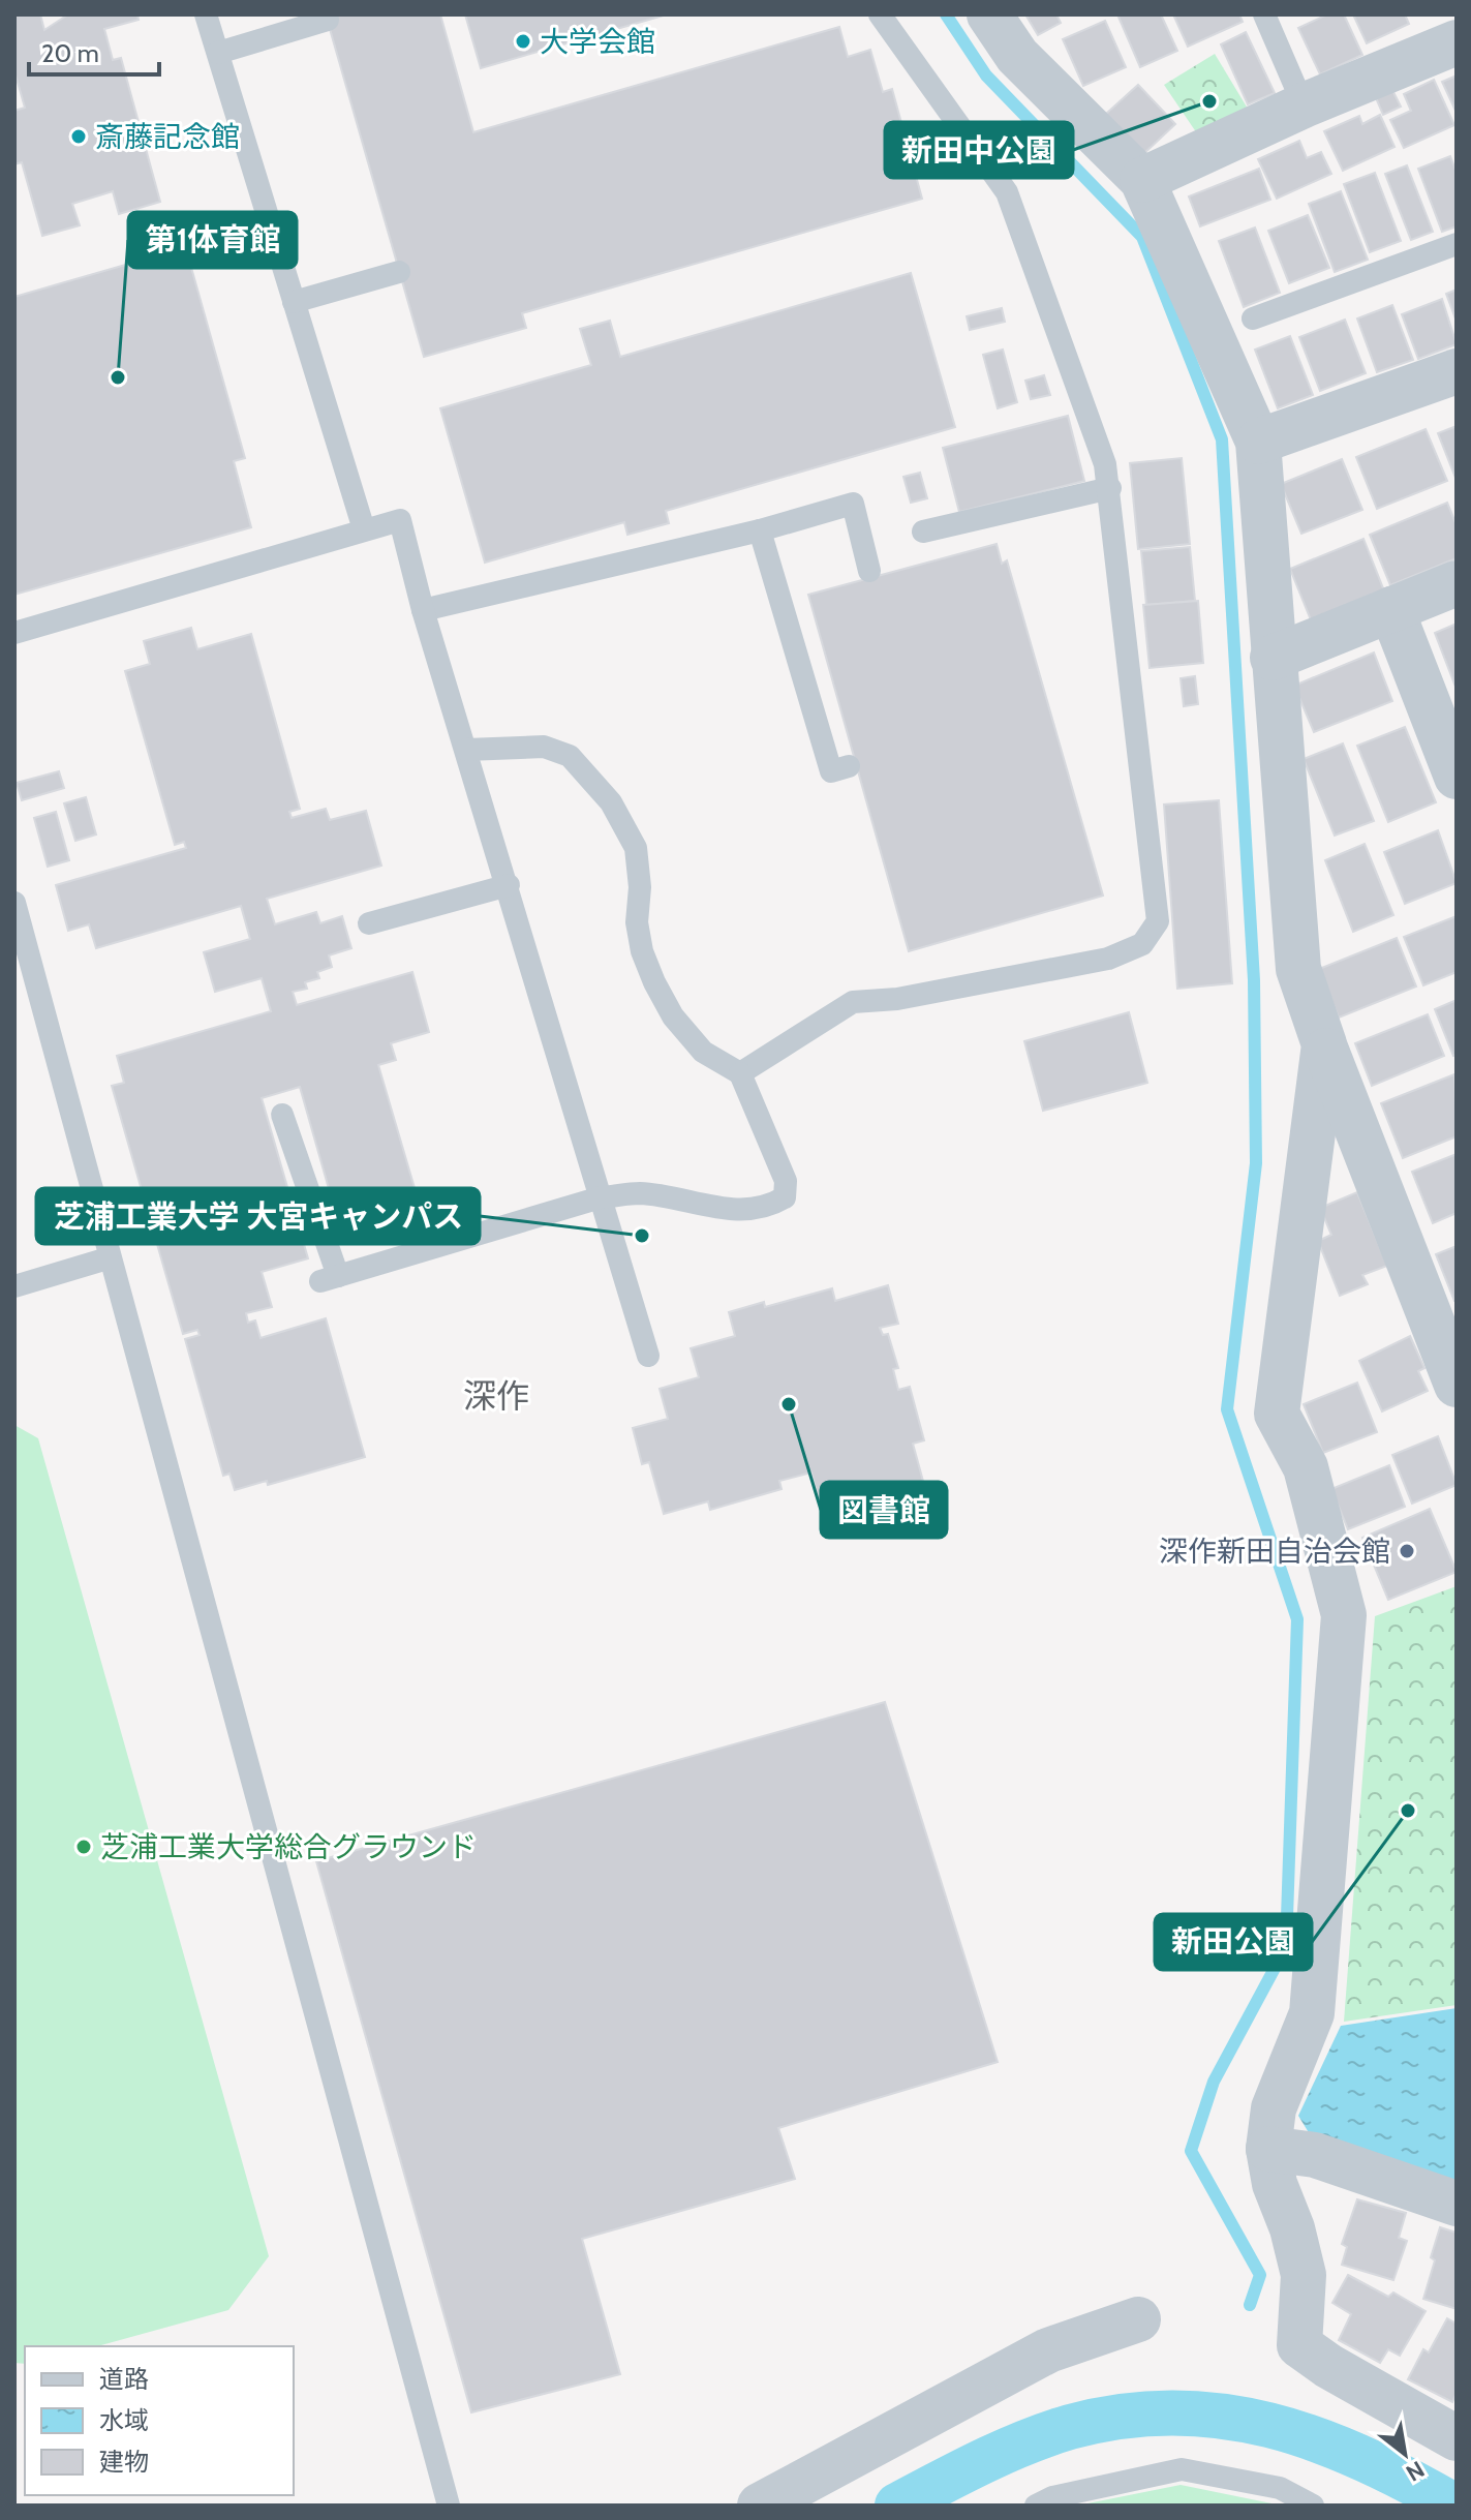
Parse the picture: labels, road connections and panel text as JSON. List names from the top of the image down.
{
  "districts": ["深作"],
  "places": [
    "大学会館",
    "新田中公園",
    "斎藤記念館",
    "第1体育館",
    "芝浦工業大学 大宮キャンパス",
    "図書館",
    "深作新田自治会館",
    "新田公園",
    "芝浦工業大学総合グラウンド"
  ],
  "legend": ["道路", "水域", "建物"],
  "scale_bar": "20 m",
  "north": "bottom right"
}
